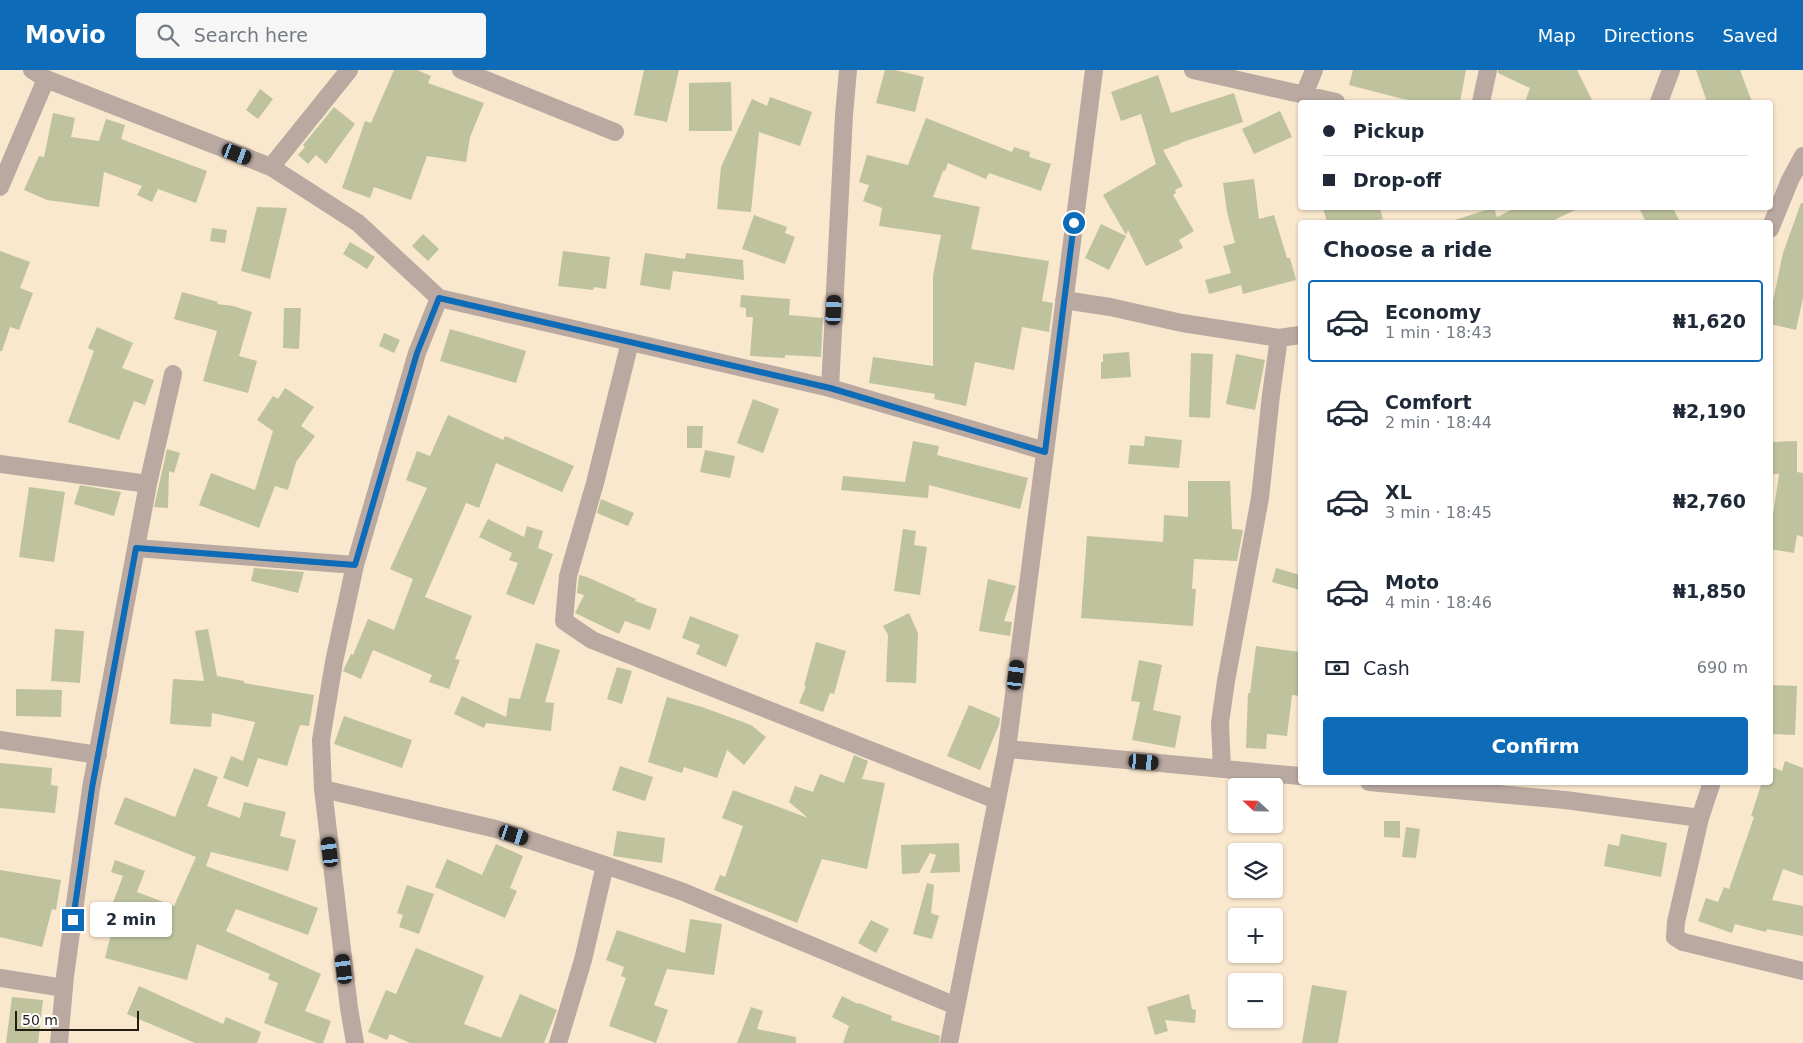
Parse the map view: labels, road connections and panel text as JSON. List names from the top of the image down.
{
  "scale_bar": "50 m",
  "north": "left",
  "page": {
    "header": "Movio",
    "search": "Search here",
    "nav": ["Map", "Directions", "Saved"],
    "banner": ["Pickup", "Drop-off"],
    "heading": "Choose a ride",
    "list": [
      {
        "name": "Economy",
        "note": "1 min · 18:43",
        "value": "₦1,620"
      },
      {
        "name": "Comfort",
        "note": "2 min · 18:44",
        "value": "₦2,190"
      },
      {
        "name": "XL",
        "note": "3 min · 18:45",
        "value": "₦2,760"
      },
      {
        "name": "Moto",
        "note": "4 min · 18:46",
        "value": "₦1,850"
      }
    ],
    "pay": ["Cash", "690 m"],
    "buttons": "Confirm",
    "map_buttons": ["+", "−"],
    "bubble": "2 min",
    "scale": "50 m"
  }
}
